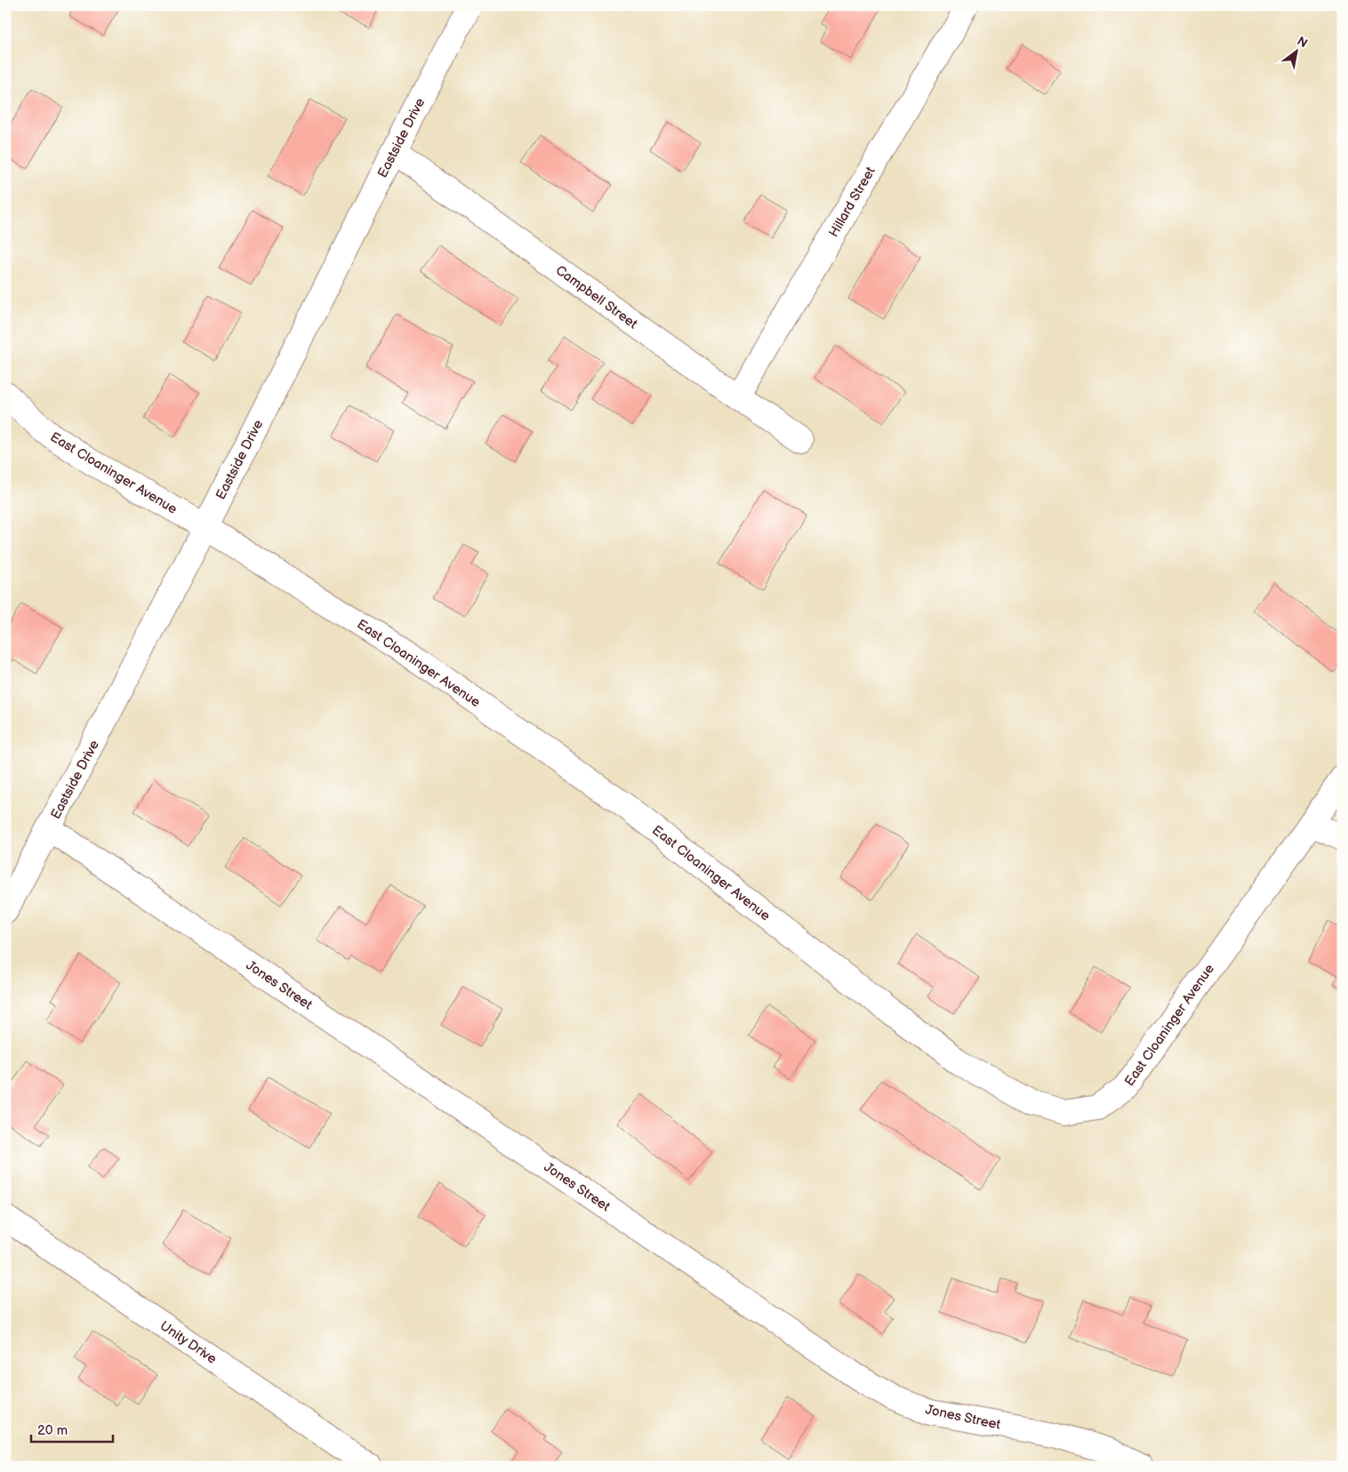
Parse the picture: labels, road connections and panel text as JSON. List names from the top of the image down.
{
  "streets": {
    "street": [
      "Eastside Drive",
      "Hillard Street",
      "Campbell Street",
      "East Cloaninger Avenue",
      "Jones Street",
      "Unity Drive"
    ]
  },
  "crossings": [
    ["Eastside Drive", "Campbell Street"],
    ["Eastside Drive", "East Cloaninger Avenue"],
    ["Eastside Drive", "Jones Street"],
    ["Hillard Street", "Campbell Street"]
  ],
  "scale_bar": "20 m",
  "north": "top right"
}
